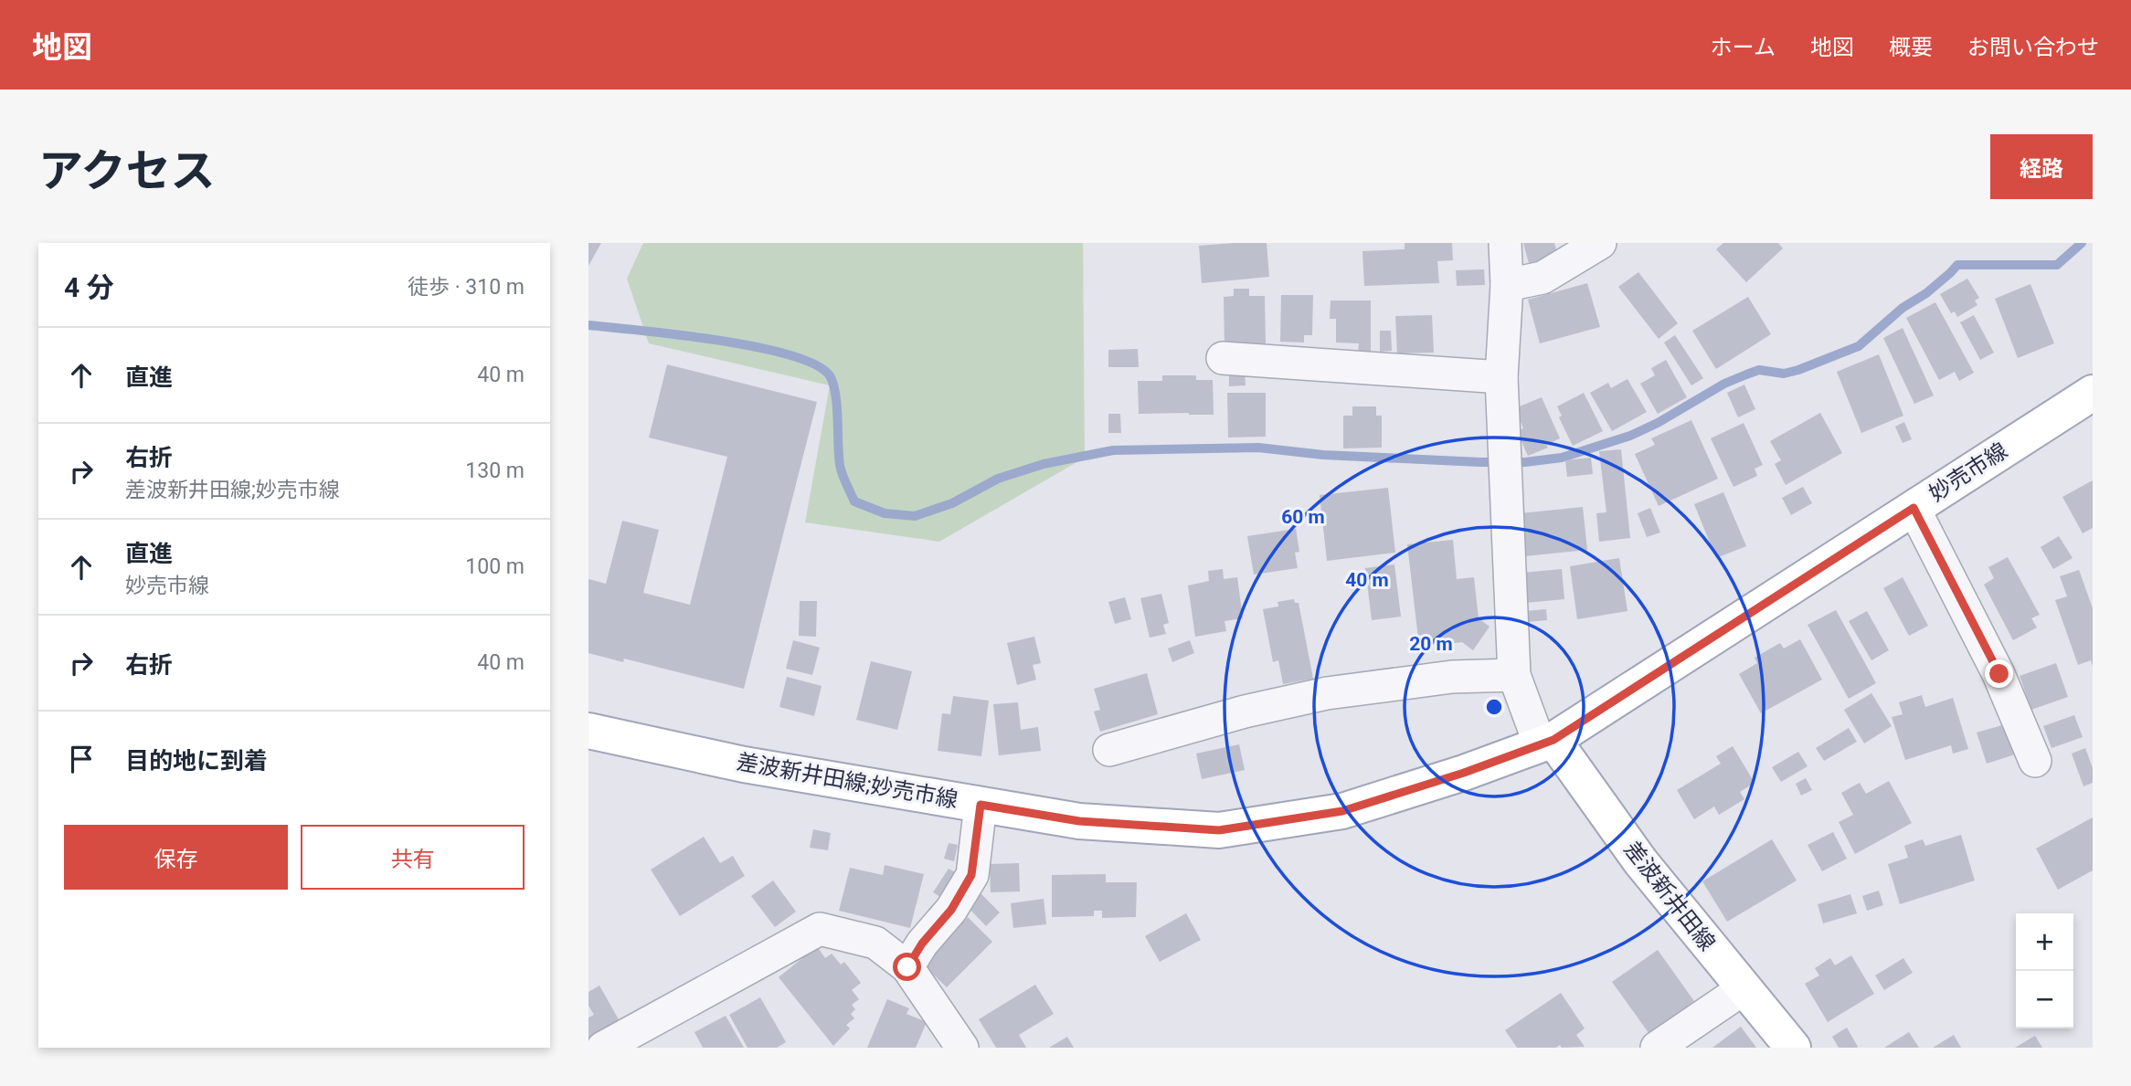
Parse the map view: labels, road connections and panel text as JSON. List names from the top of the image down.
{
  "streets": {
    "main road": ["妙売市線", "差波新井田線;妙売市線", "差波新井田線"]
  },
  "crossings": [
    ["妙売市線", "差波新井田線;妙売市線"],
    ["妙売市線", "差波新井田線"],
    ["差波新井田線;妙売市線", "差波新井田線"]
  ],
  "page": {
    "header": "地図",
    "nav": [
      "ホーム",
      "地図",
      "概要",
      "お問い合わせ"
    ],
    "title": "アクセス",
    "buttons": [
      "経路",
      ["保存", "共有"]
    ],
    "heading": ["4 分", "徒歩 · 310 m"],
    "list": [
      ["直進", "40 m"],
      ["右折", "差波新井田線;妙売市線", "130 m"],
      ["直進", "妙売市線", "100 m"],
      ["右折", "40 m"],
      "目的地に到着"
    ],
    "map_buttons": ["+", "−"]
  },
  "rings": ["60 m", "40 m", "20 m"]
}
